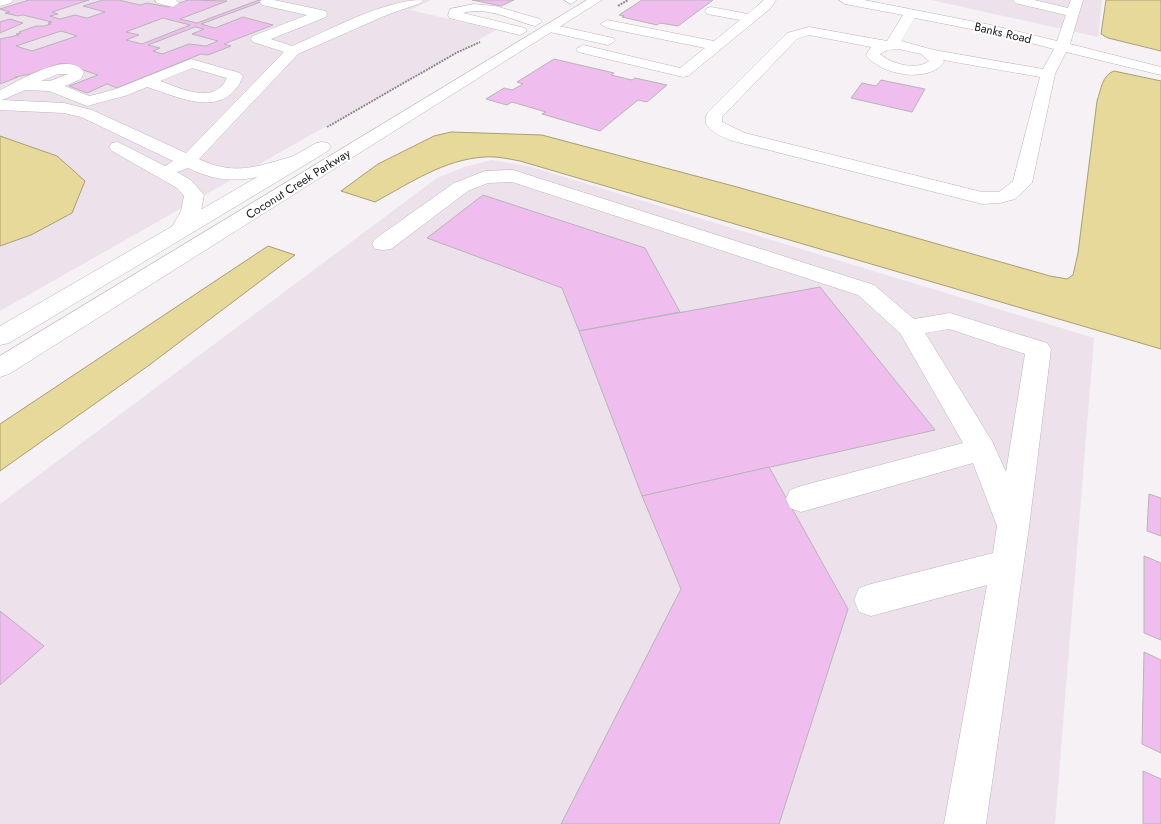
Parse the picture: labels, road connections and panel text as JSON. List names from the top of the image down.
{
  "streets": {
    "main road": ["Banks Road", "Coconut Creek Parkway"]
  }
}
